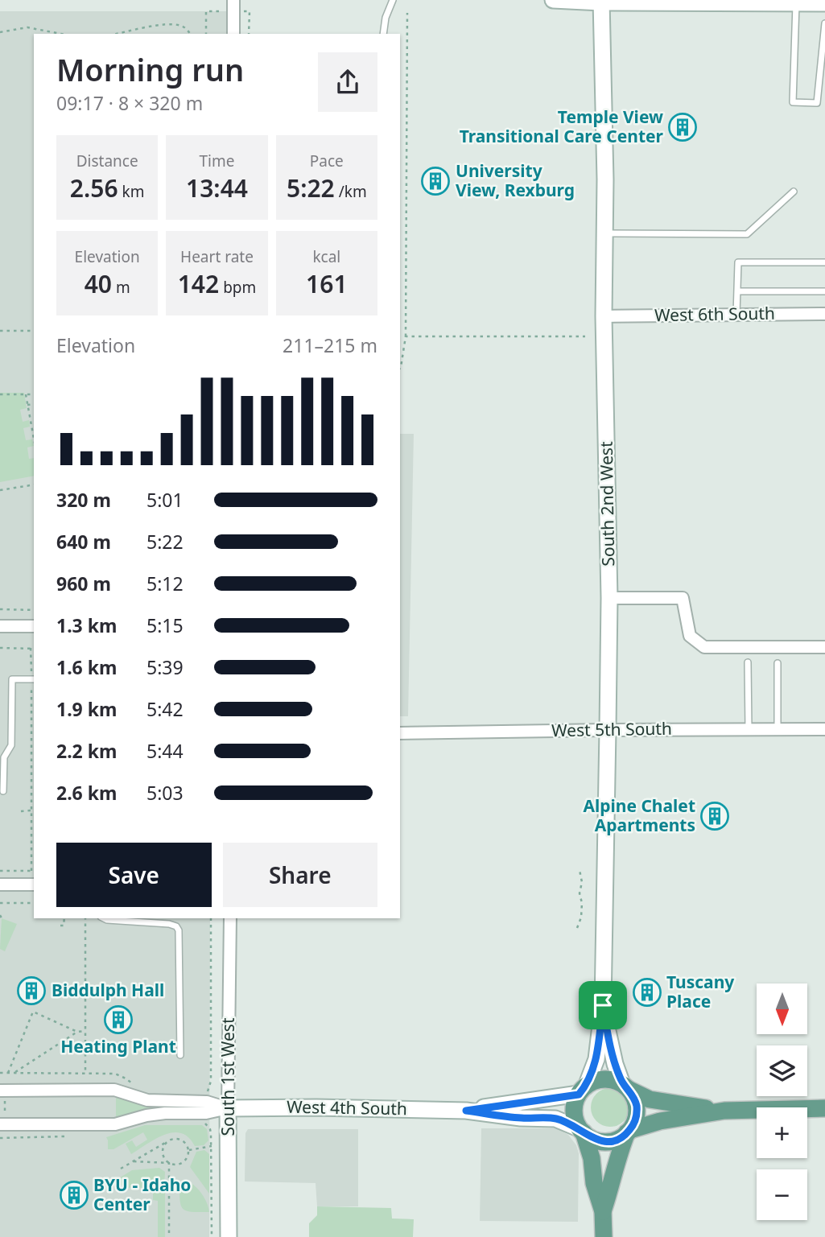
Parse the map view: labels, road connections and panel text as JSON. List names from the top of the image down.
{
  "streets": {
    "main road": ["South 2nd West", "South 1st West", "West 4th South"],
    "street": ["West 6th South", "West 5th South"]
  },
  "crossings": [
    ["West 6th South", "South 2nd West"],
    ["South 2nd West", "West 5th South"],
    ["South 2nd West", "West 4th South"],
    ["South 1st West", "West 4th South"]
  ],
  "places": {
    "building": [
      "Temple View Transitional Care Center",
      "University View, Rexburg",
      "Alpine Chalet Apartments",
      "Biddulph Hall",
      "Tuscany Place",
      "Heating Plant",
      "BYU - Idaho Center"
    ]
  },
  "north": "bottom",
  "page": {
    "heading": ["Morning run", "09:17 · 8 × 320 m"],
    "stats": [
      ["Distance", "2.56 km"],
      ["Time", "13:44"],
      ["Pace", "5:22 /km"],
      ["Elevation", "40 m"],
      ["Heart rate", "142 bpm"],
      ["kcal", "161"]
    ],
    "chart": ["Elevation", "211–215 m"],
    "list": [
      {
        "name": "320 m",
        "note": "5:01"
      },
      {
        "name": "640 m",
        "note": "5:22"
      },
      {
        "name": "960 m",
        "note": "5:12"
      },
      {
        "name": "1.3 km",
        "note": "5:15"
      },
      {
        "name": "1.6 km",
        "note": "5:39"
      },
      {
        "name": "1.9 km",
        "note": "5:42"
      },
      {
        "name": "2.2 km",
        "note": "5:44"
      },
      {
        "name": "2.6 km",
        "note": "5:03"
      }
    ],
    "buttons": ["Save", "Share"],
    "map_buttons": ["+", "−"]
  }
}
